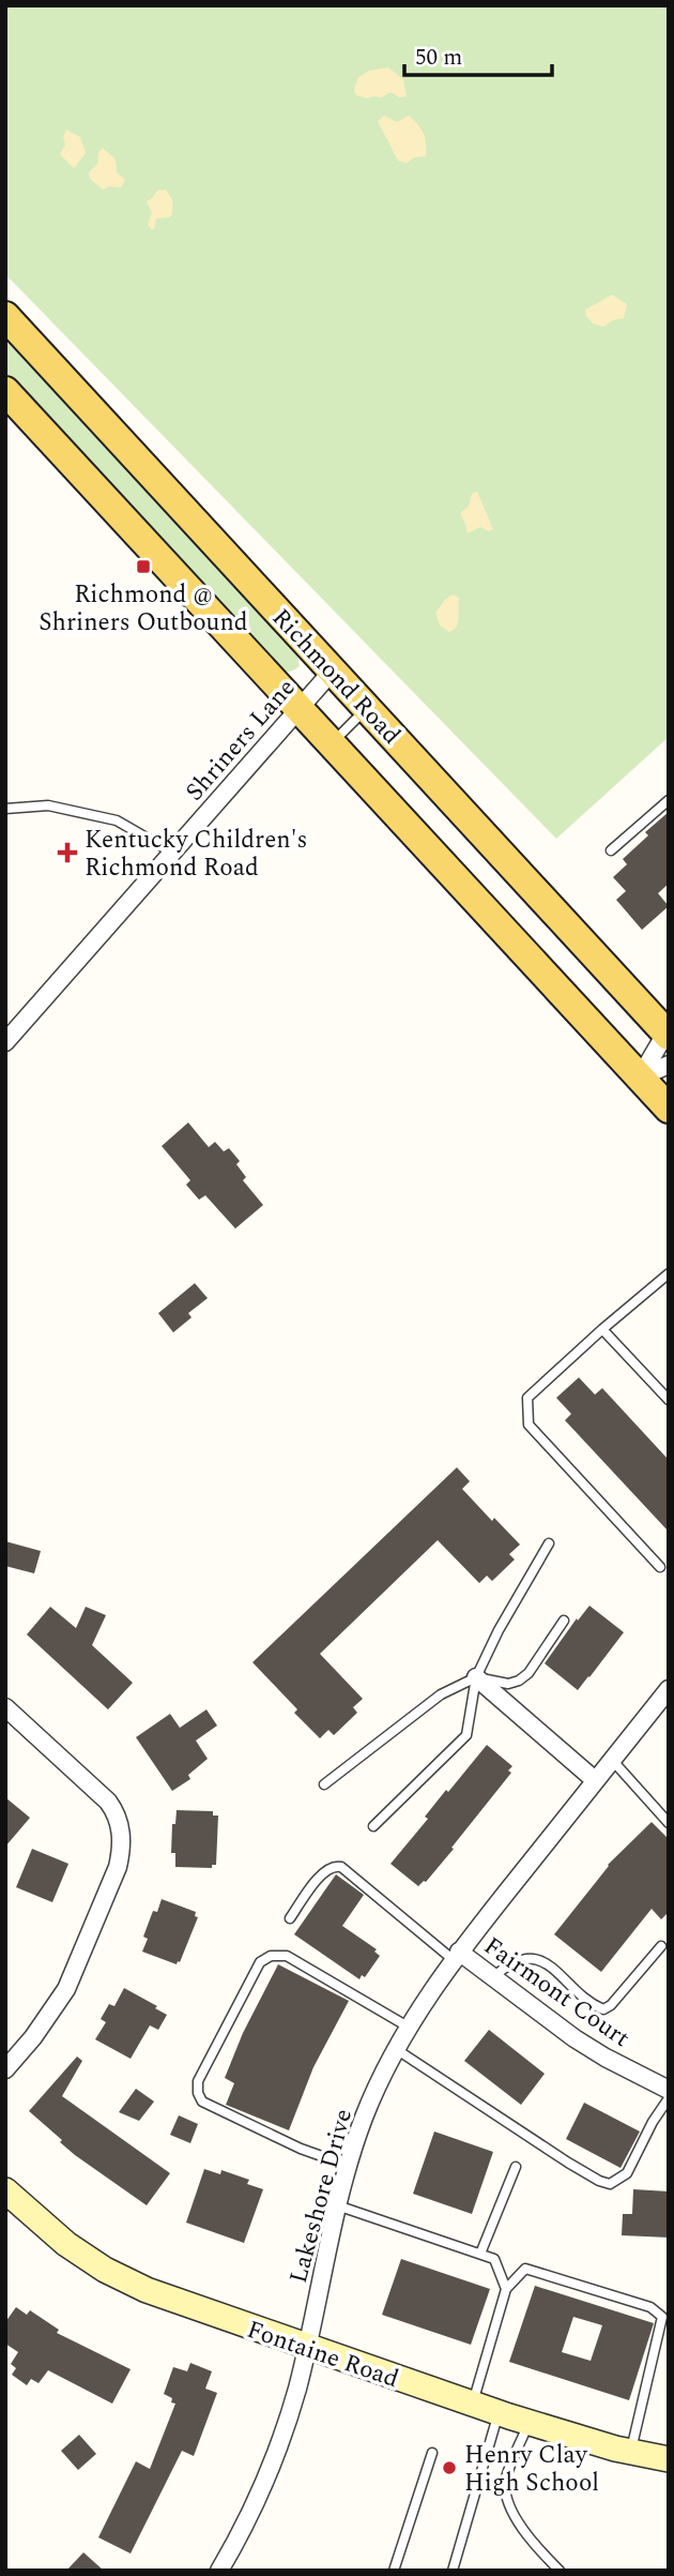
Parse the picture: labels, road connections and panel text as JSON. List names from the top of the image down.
{
  "streets": {
    "main road": ["Richmond Road"],
    "street": [
      "Shriners Lane",
      "Fairmont Court",
      "Lakeshore Drive",
      "Fontaine Road"
    ]
  },
  "crossings": [
    ["Richmond Road", "Shriners Lane"],
    ["Fairmont Court", "Lakeshore Drive"],
    ["Lakeshore Drive", "Fontaine Road"]
  ],
  "places": {
    "transit": ["Richmond @ Shriners Outbound"],
    "health": ["Kentucky Children's Richmond Road"],
    "other": ["Henry Clay High School"]
  },
  "scale_bar": "50 m"
}
